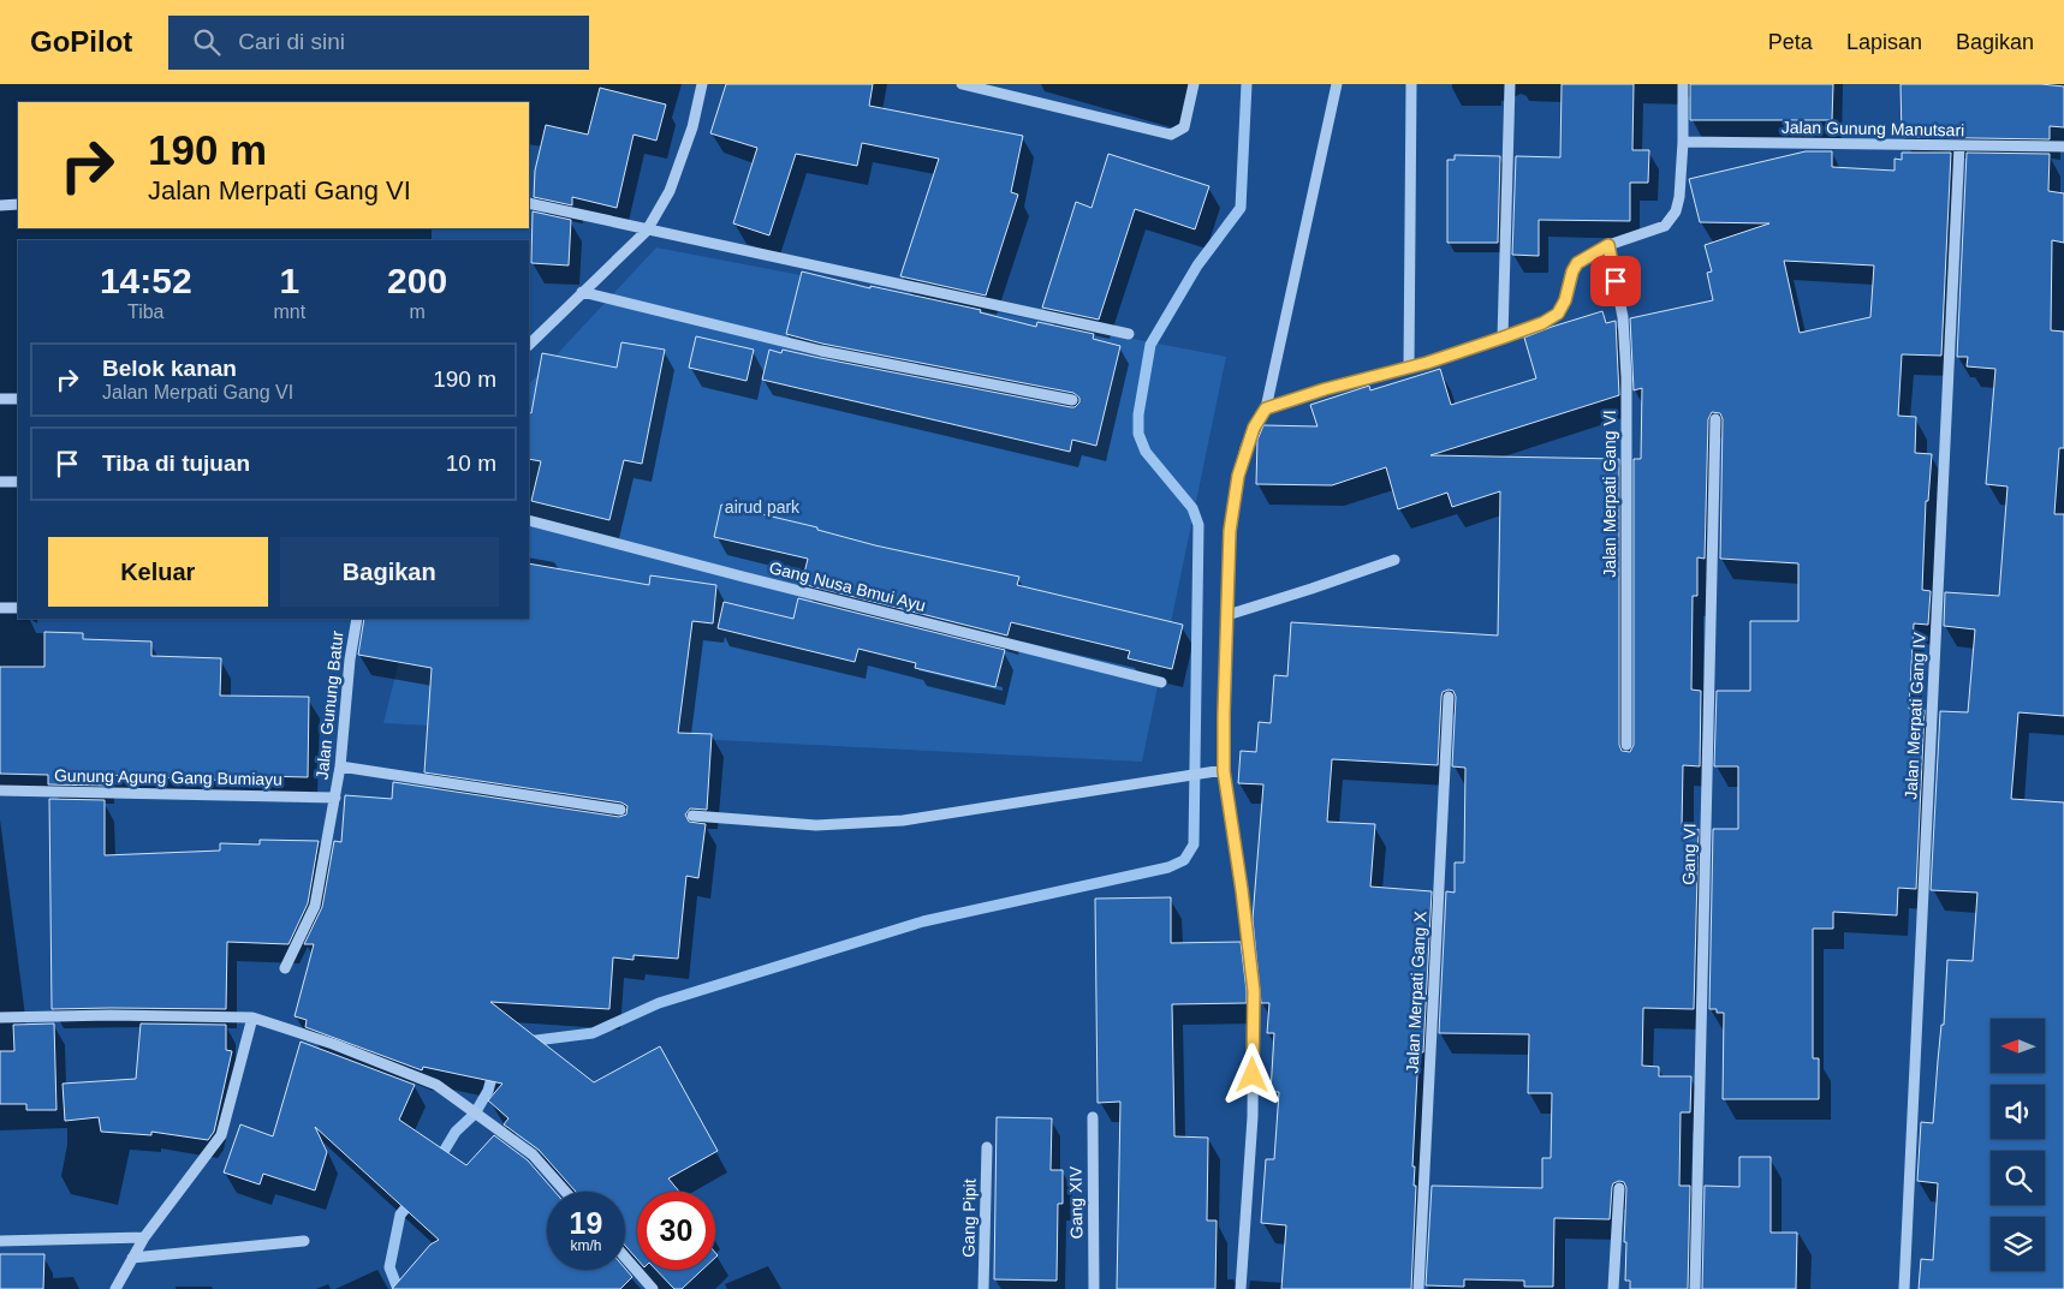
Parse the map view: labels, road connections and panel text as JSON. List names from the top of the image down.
{
  "streets": {
    "street": [
      "Jalan Gunung Manutsari",
      "Jalan Merpati Gang VI",
      "Gang Nusa Bmui Ayu",
      "Jalan Gunung Batur",
      "Jalan Merpati Gang IV",
      "Gunung Agung Gang Bumiayu",
      "Gang VI",
      "Jalan Merpati Gang X",
      "Gang XIV",
      "Gang Pipit"
    ]
  },
  "crossings": [
    ["Jalan Gunung Manutsari", "Jalan Merpati Gang IV"],
    ["Jalan Gunung Batur", "Gunung Agung Gang Bumiayu"]
  ],
  "parks": ["airud park"],
  "north": "left",
  "page": {
    "header": "GoPilot",
    "search": "Cari di sini",
    "nav": ["Peta", "Lapisan", "Bagikan"],
    "turn": ["190 m", "Jalan Merpati Gang VI"],
    "eta": [
      "14:52",
      "Tiba",
      "1",
      "mnt",
      "200",
      "m"
    ],
    "list": [
      {
        "name": "Belok kanan",
        "note": "Jalan Merpati Gang VI",
        "value": "190 m"
      },
      {
        "name": "Tiba di tujuan",
        "value": "10 m"
      }
    ],
    "buttons": ["Keluar", "Bagikan"],
    "speed": "19 km/h",
    "limit": "30"
  }
}
